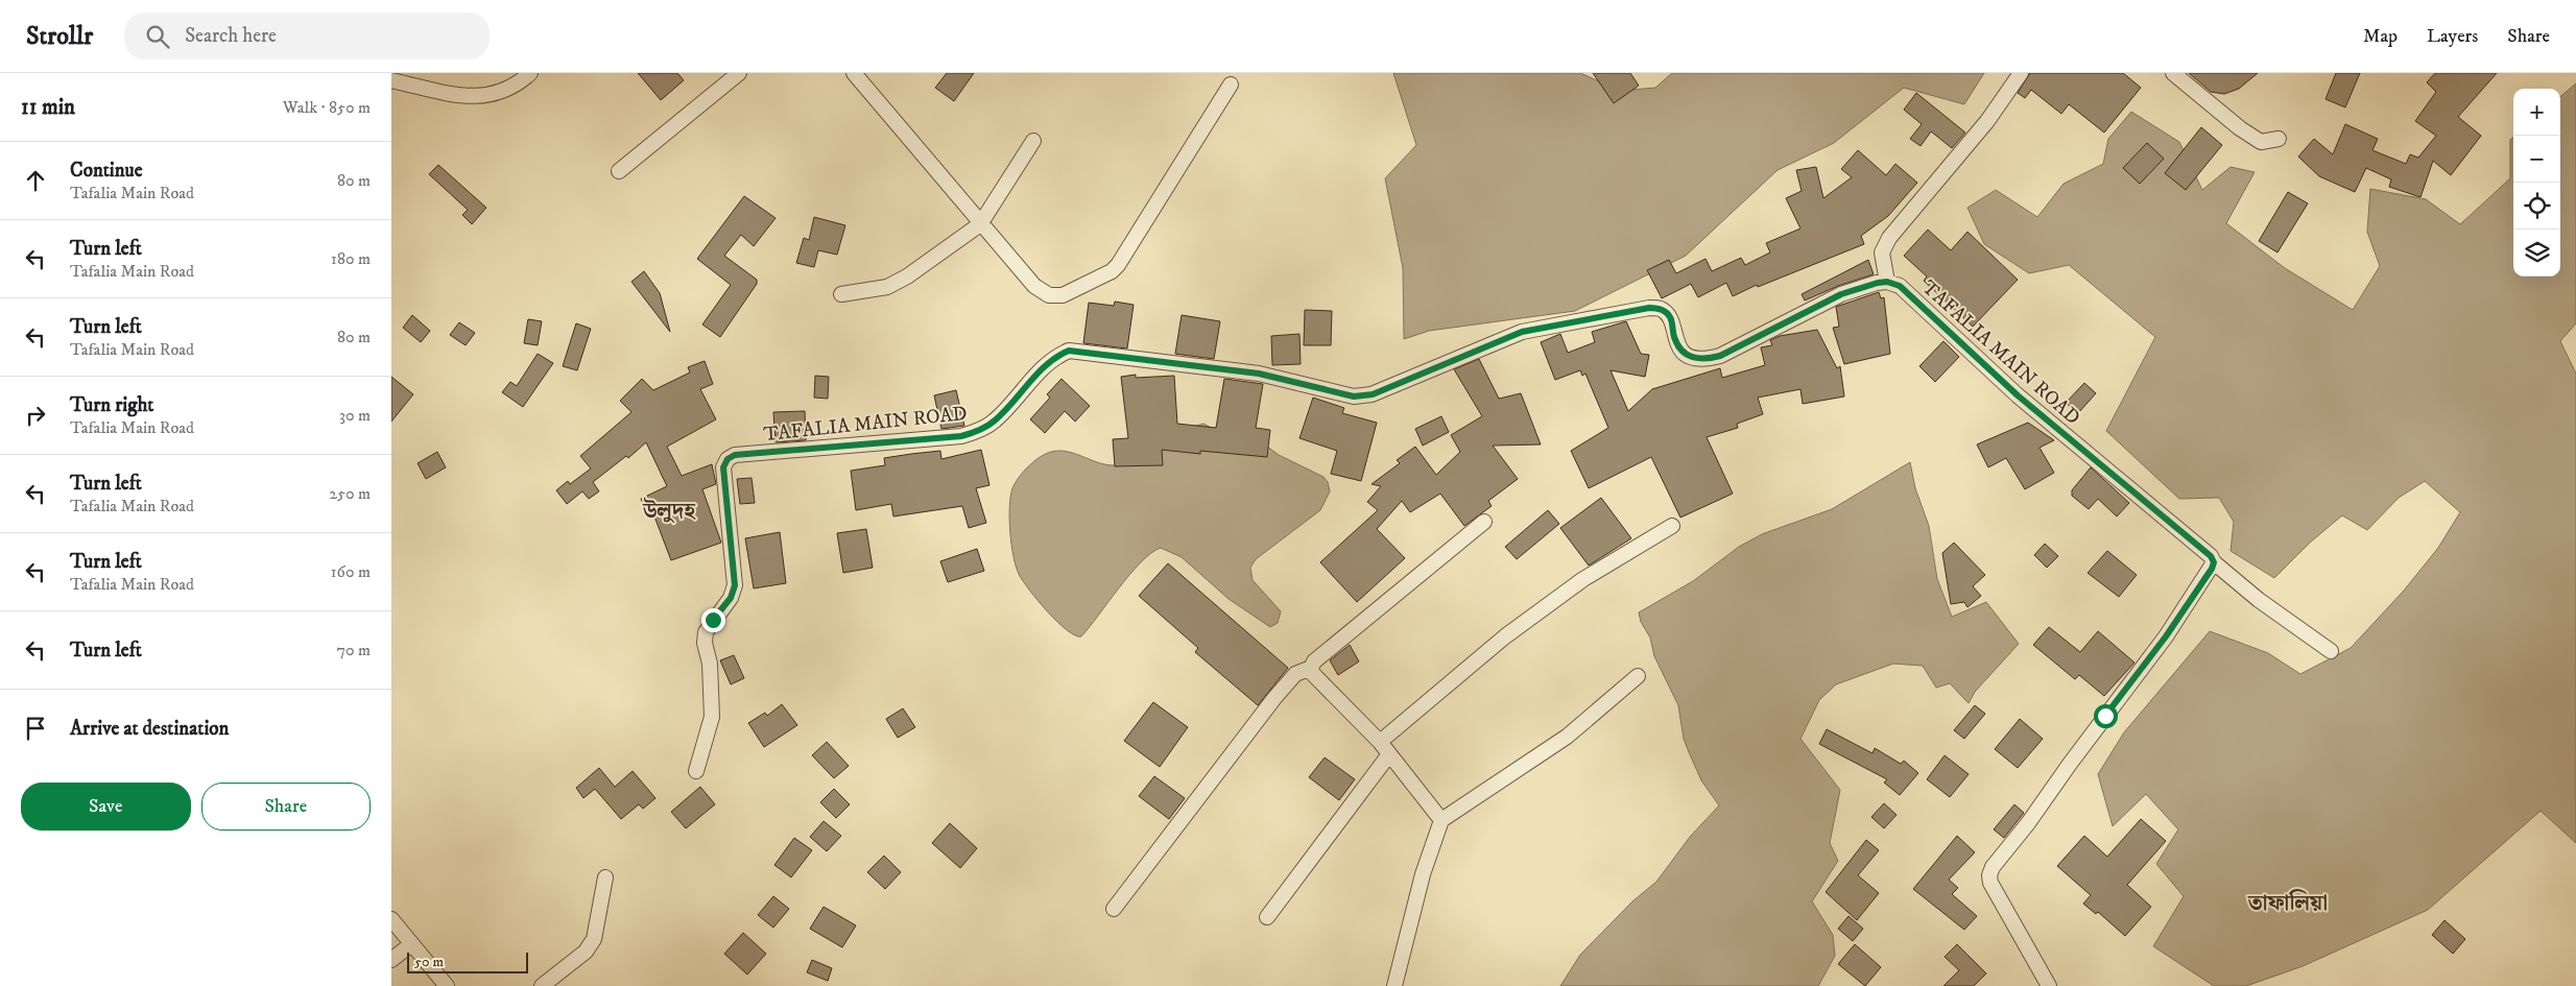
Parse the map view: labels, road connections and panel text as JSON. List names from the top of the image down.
{
  "streets": {
    "street": ["TAFALIA MAIN ROAD"]
  },
  "districts": ["উলুদহ", "তাফালিয়া"],
  "scale_bar": "50 m",
  "page": {
    "header": "Strollr",
    "search": "Search here",
    "nav": ["Map", "Layers", "Share"],
    "heading": ["11 min", "Walk · 850 m"],
    "map_buttons": ["+", "−"],
    "list": [
      ["Continue", "Tafalia Main Road", "80 m"],
      ["Turn left", "Tafalia Main Road", "180 m"],
      ["Turn left", "Tafalia Main Road", "80 m"],
      ["Turn right", "Tafalia Main Road", "30 m"],
      ["Turn left", "Tafalia Main Road", "250 m"],
      ["Turn left", "Tafalia Main Road", "160 m"],
      ["Turn left", "70 m"],
      "Arrive at destination"
    ],
    "buttons": ["Save", "Share"],
    "scale": "50 m"
  }
}
